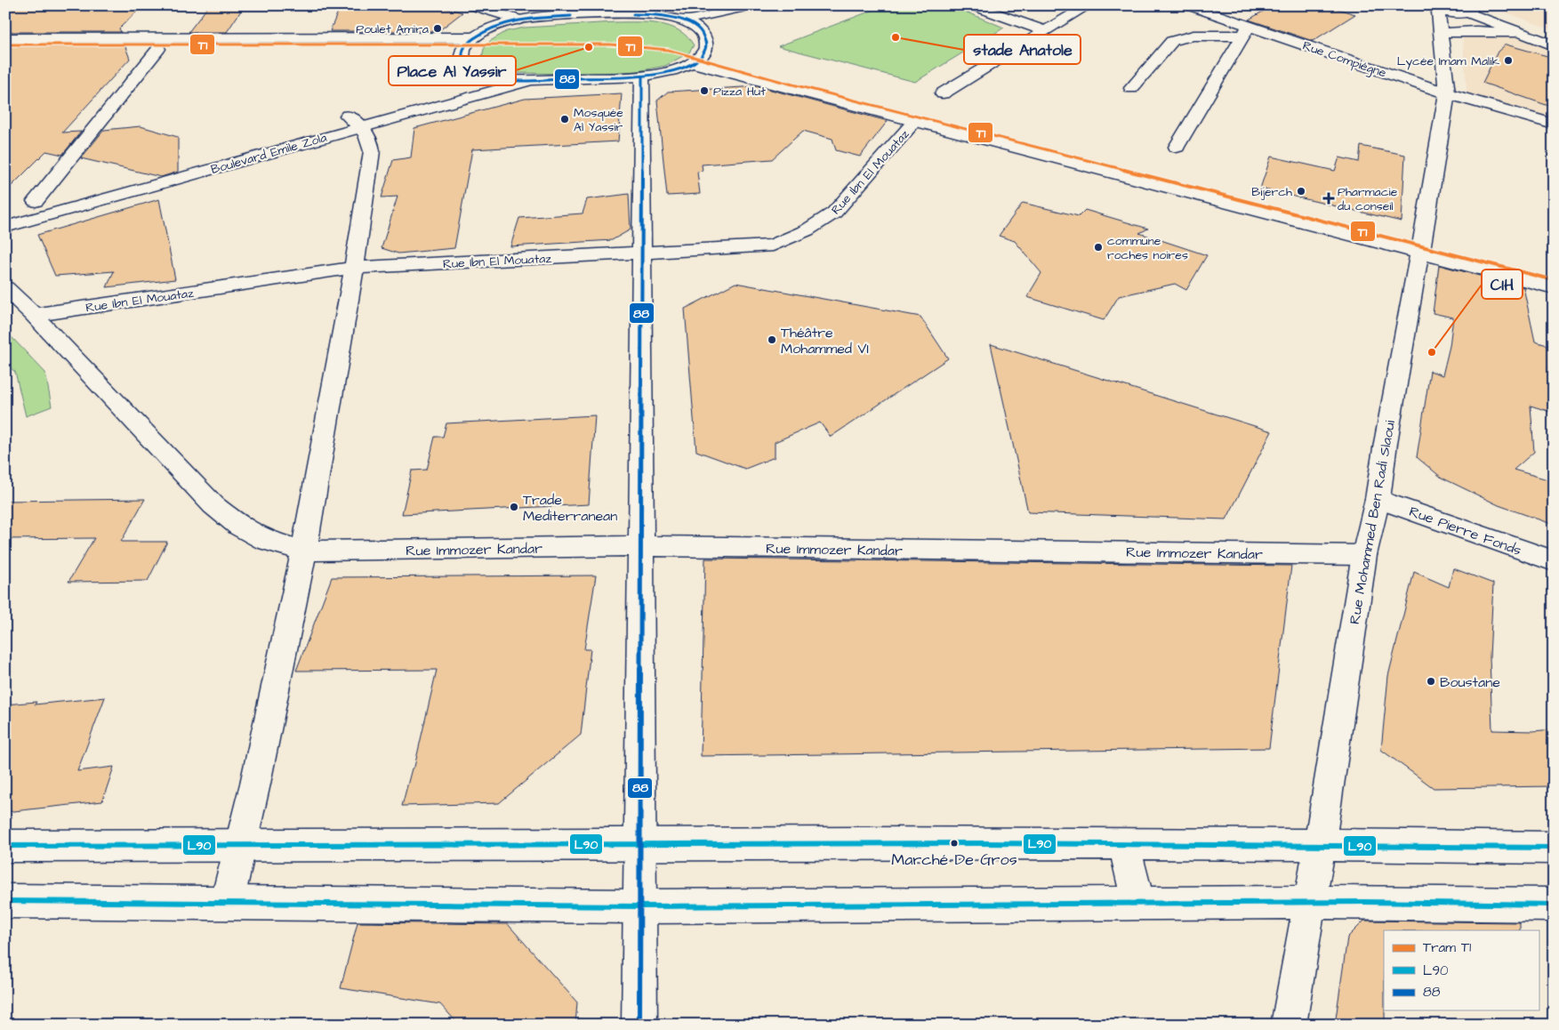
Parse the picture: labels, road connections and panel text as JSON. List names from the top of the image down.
{
  "streets": {
    "street": [
      "Rue Compiégne",
      "Boulevard Emile Zola",
      "Rue Ibn El Mouataz",
      "Rue Mohammed Ben Radi Slaoui",
      "Rue Pierre Fonds",
      "Rue Immozer Kandar"
    ]
  },
  "crossings": [
    ["Rue Compiégne", "Rue Mohammed Ben Radi Slaoui"],
    ["Rue Ibn El Mouataz", "Rue Immozer Kandar"],
    ["Rue Mohammed Ben Radi Slaoui", "Rue Pierre Fonds"],
    ["Rue Mohammed Ben Radi Slaoui", "Rue Immozer Kandar"]
  ],
  "places": {
    "other": [
      "Poulet Amira",
      "stade Anatole",
      "Place Al Yassir",
      "Lycée Imam Malik",
      "Pizza Hut",
      "Mosquée Al Yassir",
      "Bijerch",
      "commune roches noires",
      "Théâtre Mohammed VI",
      "CIH",
      "Trade Mediterranean",
      "Boustane",
      "Marché De Gros"
    ],
    "health": ["Pharmacie du conseil"]
  },
  "lines": ["transit line 88", "tram line T1", "transit line L90"],
  "legend": ["Tram T1", "L90", "88"]
}
